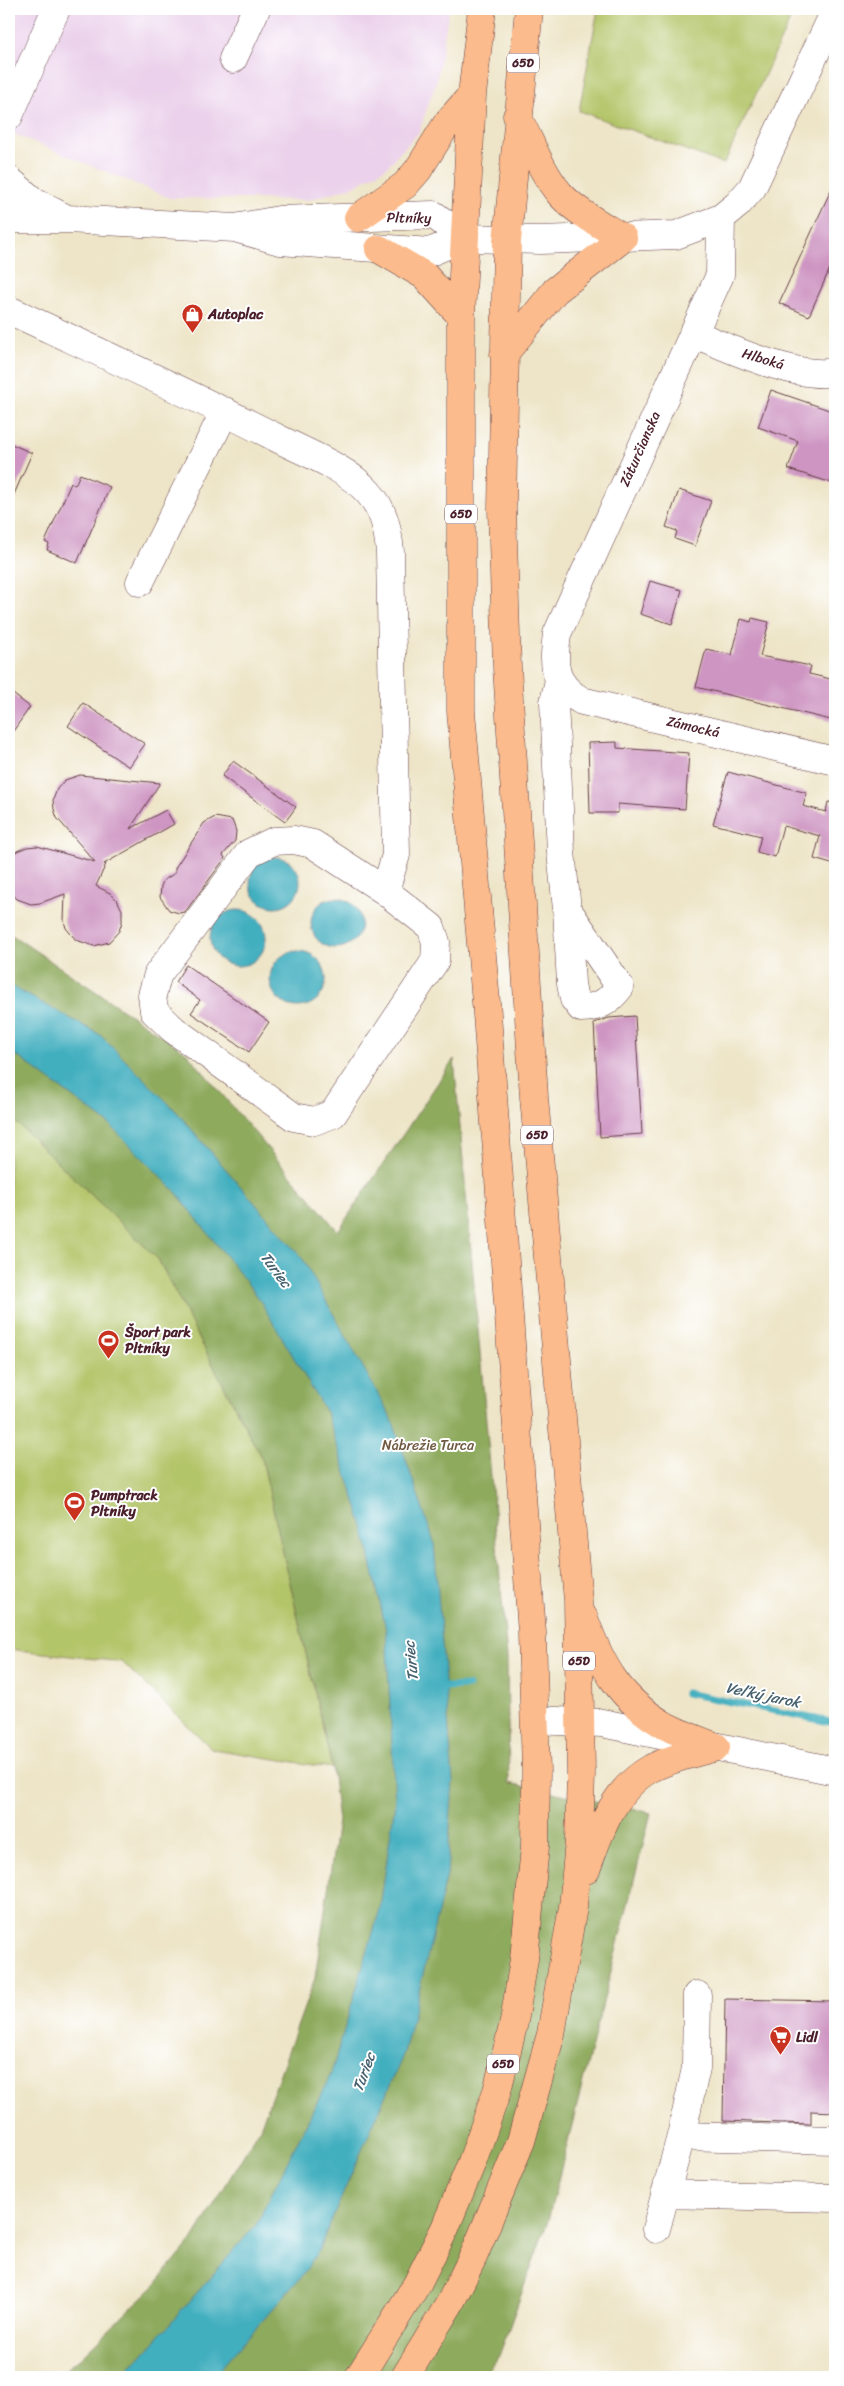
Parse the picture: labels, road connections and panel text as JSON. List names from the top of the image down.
{
  "streets": {
    "main road": ["65D"],
    "street": [
      "Pltníky",
      "Hlboká",
      "Záturčianska",
      "Zámocká"
    ]
  },
  "crossings": [
    ["65D", "Pltníky"],
    ["Hlboká", "Záturčianska"],
    ["Záturčianska", "Zámocká"]
  ],
  "water": ["Turiec", "Veľký jarok"],
  "parks": ["Nábrežie Turca"],
  "places": {
    "shop": ["Autoplac"],
    "sports": ["Šport park Pltníky", "Pumptrack Pltníky"],
    "supermarket": ["Lidl"]
  }
}
